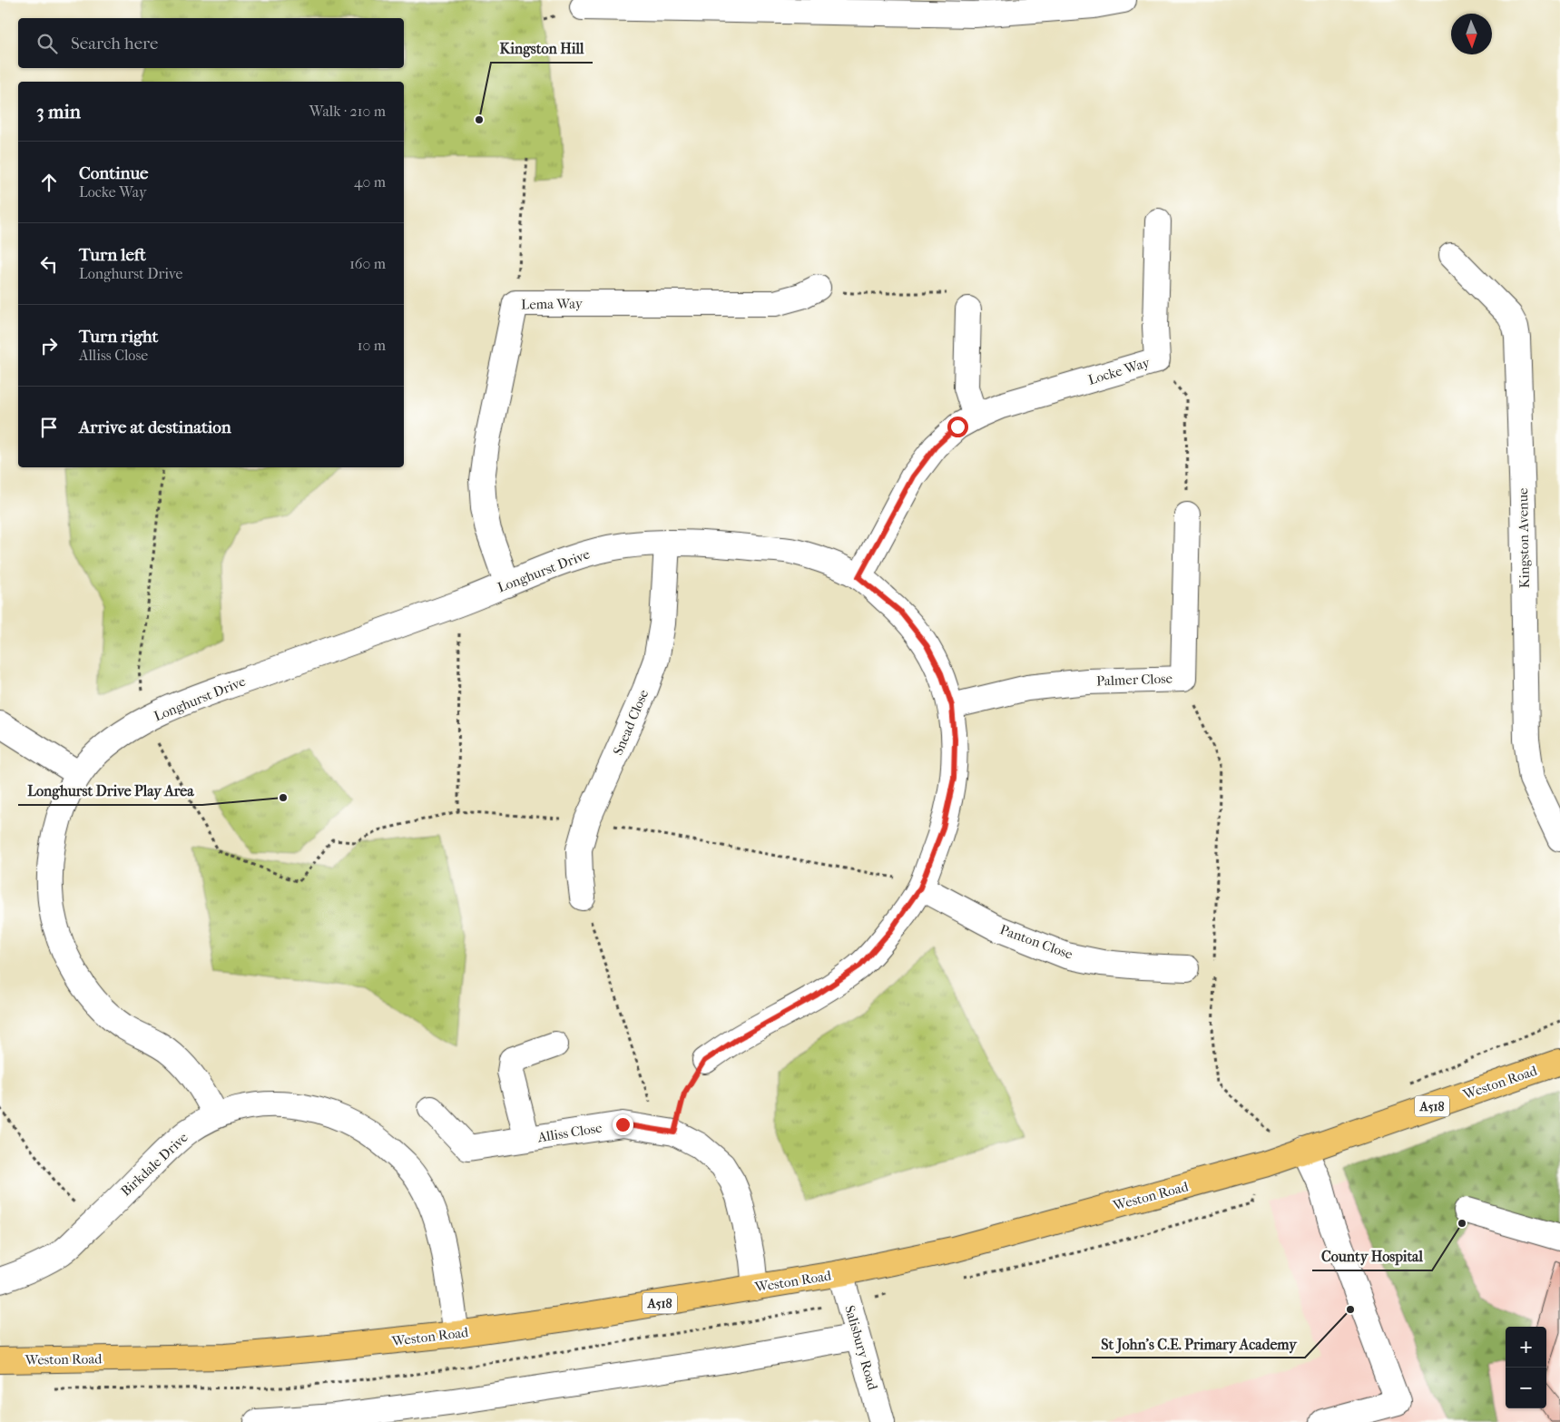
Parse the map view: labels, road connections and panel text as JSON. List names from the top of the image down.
{
  "streets": {
    "highway": ["Weston Road", "A518"],
    "street": [
      "Lema Way",
      "Locke Way",
      "Kingston Avenue",
      "Longhurst Drive",
      "Palmer Close",
      "Snead Close",
      "Panton Close",
      "Alliss Close",
      "Birkdale Drive",
      "Salisbury Road"
    ]
  },
  "crossings": [
    ["Lema Way", "Longhurst Drive"],
    ["Locke Way", "Longhurst Drive"],
    ["Longhurst Drive", "Palmer Close"],
    ["Longhurst Drive", "Snead Close"],
    ["Longhurst Drive", "Panton Close"],
    ["Longhurst Drive", "Birkdale Drive"],
    ["Weston Road", "Alliss Close"],
    ["Weston Road", "Birkdale Drive"],
    ["Weston Road", "Salisbury Road"]
  ],
  "places": [
    "Kingston Hill",
    "Longhurst Drive Play Area",
    "County Hospital",
    "St John's C.E. Primary Academy"
  ],
  "north": "bottom",
  "page": {
    "search": "Search here",
    "heading": ["3 min", "Walk · 210 m"],
    "list": [
      ["Continue", "Locke Way", "40 m"],
      ["Turn left", "Longhurst Drive", "160 m"],
      ["Turn right", "Alliss Close", "10 m"],
      "Arrive at destination"
    ],
    "map_buttons": ["+", "−"]
  }
}
